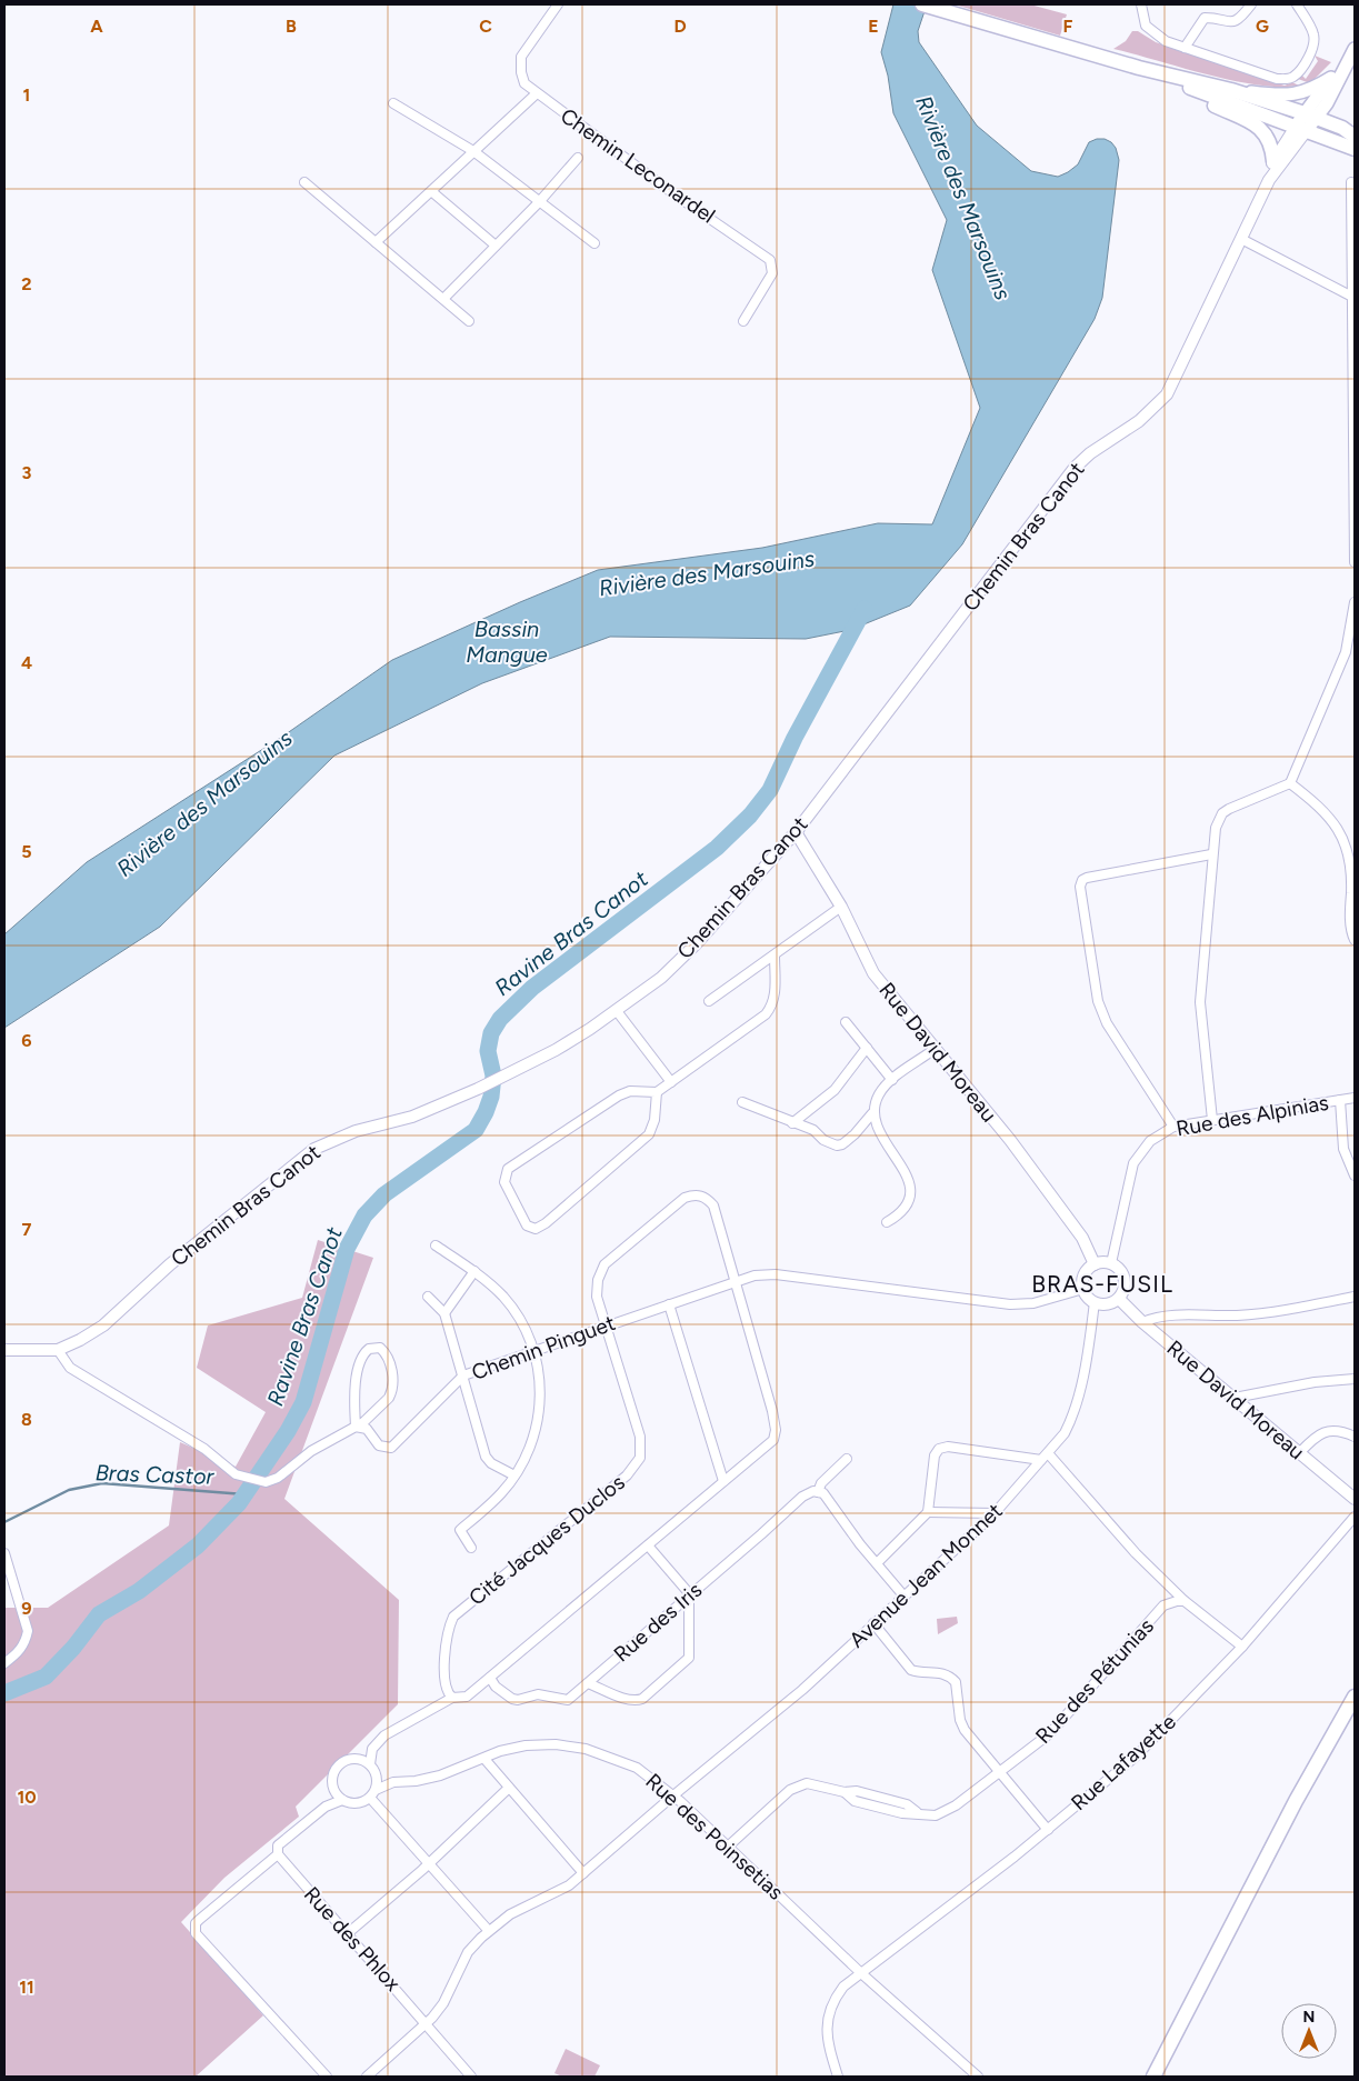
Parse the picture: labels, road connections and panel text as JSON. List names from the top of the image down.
{
  "streets": {
    "street": [
      "Chemin Leconardel",
      "Chemin Bras Canot",
      "Rue David Moreau",
      "Rue des Alpinias",
      "Chemin Pinguet",
      "Cité Jacques Duclos",
      "Avenue Jean Monnet",
      "Rue des Iris",
      "Rue des Pétunias",
      "Rue Lafayette",
      "Rue des Poinsetias",
      "Rue des Phlox"
    ]
  },
  "crossings": [
    ["Chemin Bras Canot", "Rue David Moreau"],
    ["Rue David Moreau", "Rue des Alpinias"],
    ["Rue David Moreau", "Chemin Pinguet"],
    ["Rue David Moreau", "Avenue Jean Monnet"],
    ["Rue des Alpinias", "Chemin Pinguet"],
    ["Rue des Alpinias", "Avenue Jean Monnet"],
    ["Chemin Pinguet", "Cité Jacques Duclos"],
    ["Chemin Pinguet", "Avenue Jean Monnet"],
    ["Cité Jacques Duclos", "Rue des Iris"],
    ["Cité Jacques Duclos", "Rue des Poinsetias"],
    ["Avenue Jean Monnet", "Rue des Poinsetias"],
    ["Avenue Jean Monnet", "Rue des Phlox"],
    ["Rue des Pétunias", "Rue des Poinsetias"],
    ["Rue Lafayette", "Rue des Poinsetias"]
  ],
  "districts": ["BRAS-FUSIL"],
  "water": [
    "Rivière des Marsouins",
    "Bassin Mangue",
    "Ravine Bras Canot",
    "Bras Castor"
  ],
  "north": "top",
  "grid": {
    "columns": [
      "A",
      "B",
      "C",
      "D",
      "E",
      "F",
      "G"
    ],
    "rows": [
      "1",
      "2",
      "3",
      "4",
      "5",
      "6",
      "7",
      "8",
      "9",
      "10",
      "11"
    ]
  }
}
